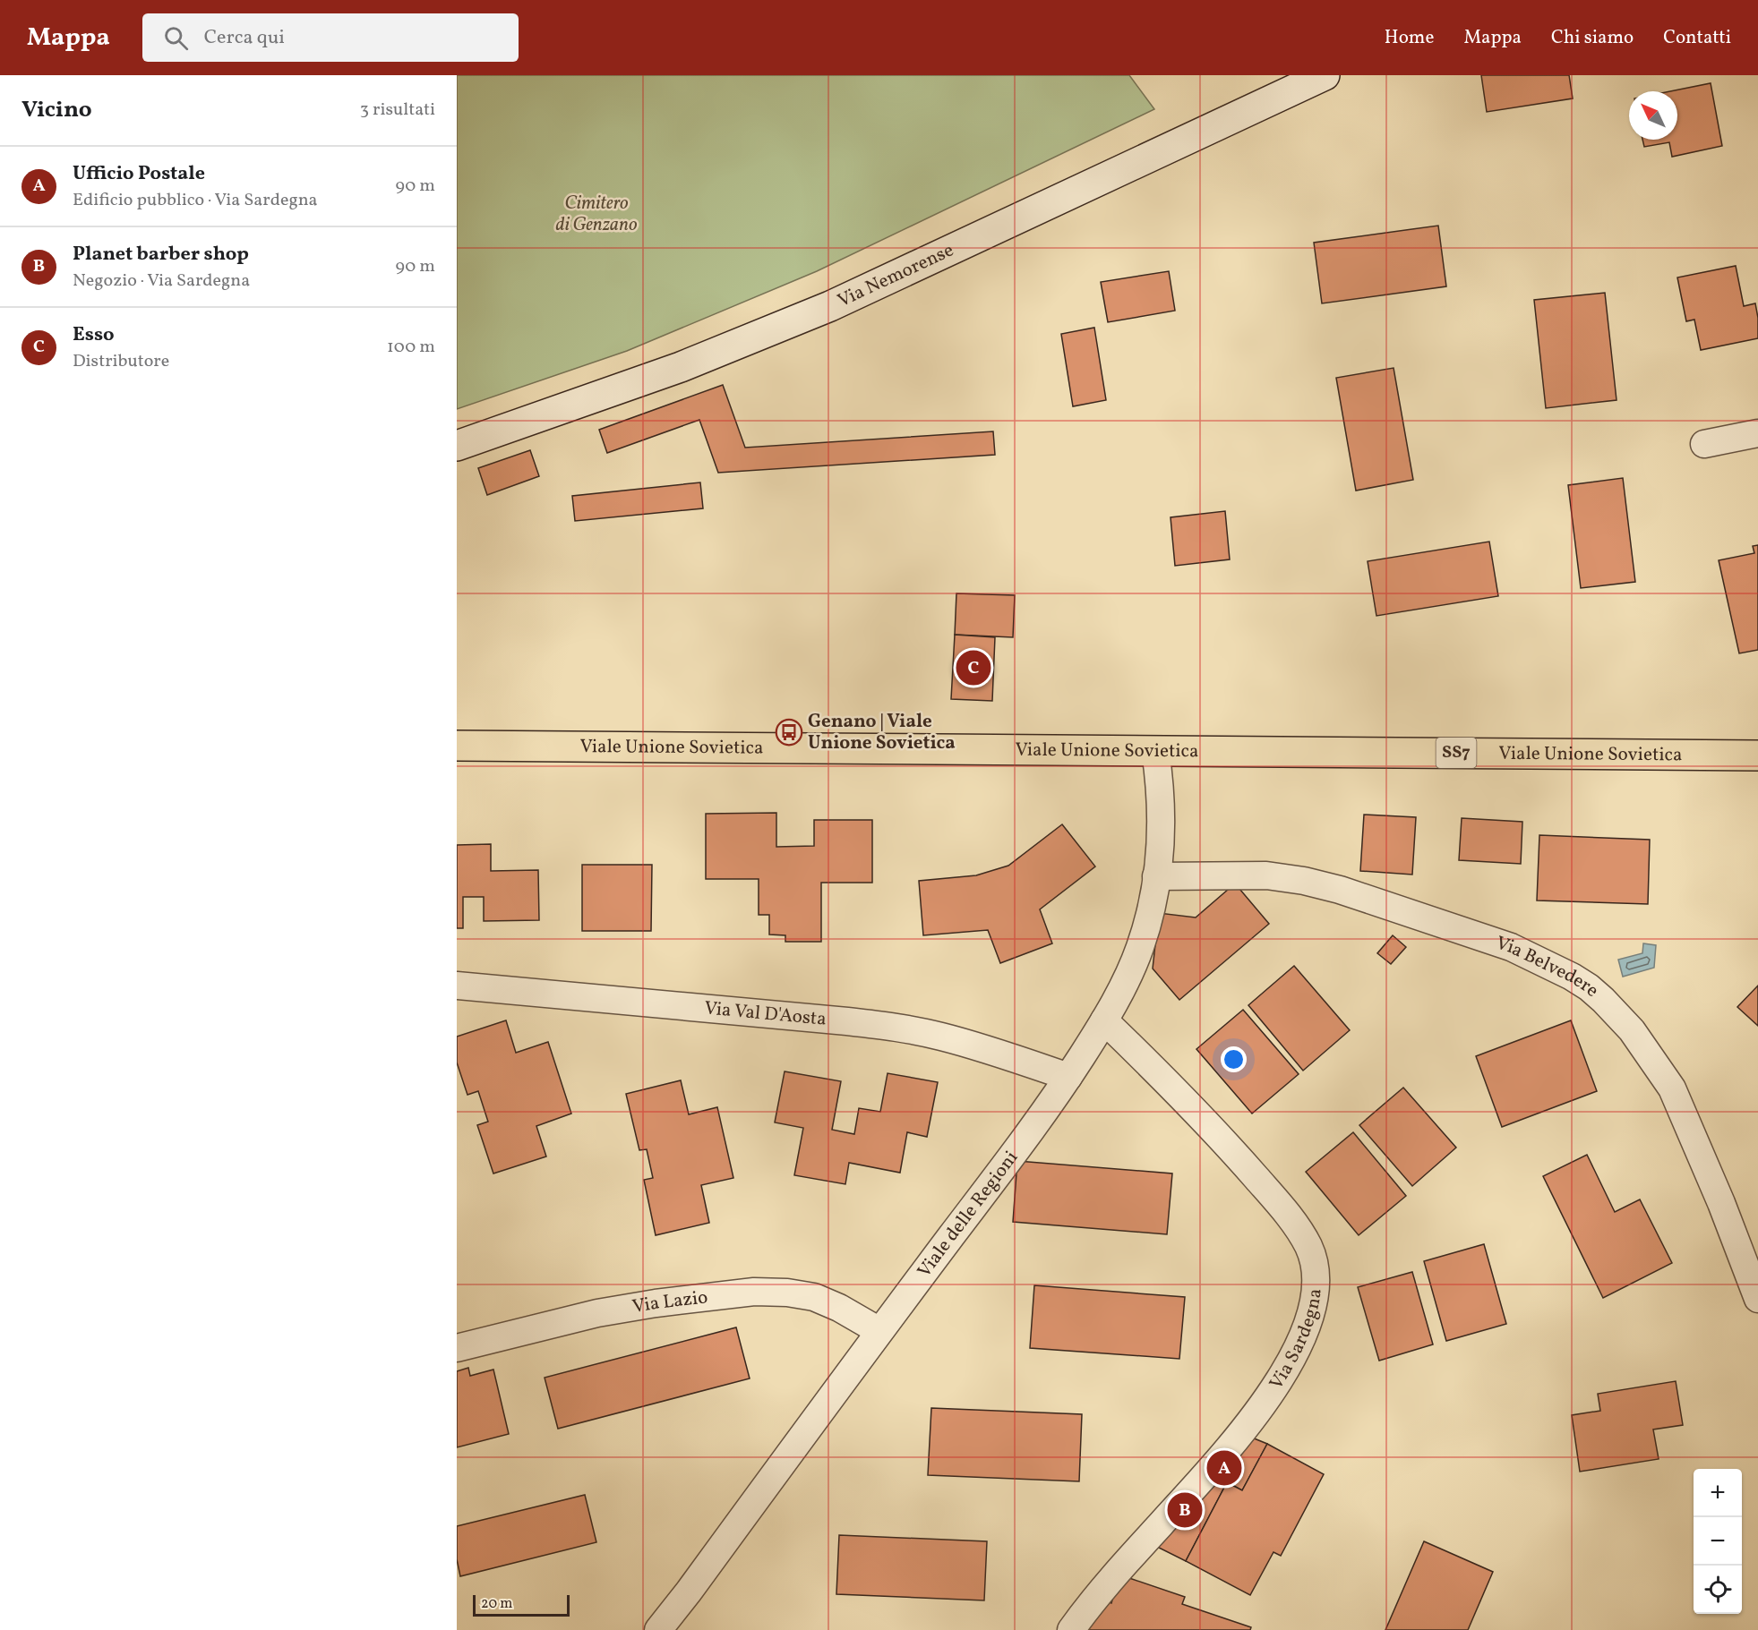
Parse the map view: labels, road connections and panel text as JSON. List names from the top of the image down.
{
  "streets": {
    "main road": ["Via Nemorense", "Viale Unione Sovietica", "SS7"],
    "street": [
      "Via Belvedere",
      "Via Val D'Aosta",
      "Viale delle Regioni",
      "Via Lazio",
      "Via Sardegna"
    ]
  },
  "crossings": [
    ["Viale Unione Sovietica", "Viale delle Regioni"],
    ["Via Belvedere", "Viale delle Regioni"],
    ["Via Val D'Aosta", "Viale delle Regioni"],
    ["Viale delle Regioni", "Via Lazio"],
    ["Viale delle Regioni", "Via Sardegna"]
  ],
  "parks": ["Cimitero di Genzano"],
  "places": {
    "bus stop": ["Genano | Viale Unione Sovietica"]
  },
  "scale_bar": "20 m",
  "north": "top left",
  "page": {
    "header": "Mappa",
    "search": "Cerca qui",
    "nav": [
      "Home",
      "Mappa",
      "Chi siamo",
      "Contatti"
    ],
    "heading": ["Vicino", "3 risultati"],
    "list": [
      {
        "mark": "A",
        "name": "Ufficio Postale",
        "note": "Edificio pubblico · Via Sardegna",
        "value": "90 m"
      },
      {
        "mark": "B",
        "name": "Planet barber shop",
        "note": "Negozio · Via Sardegna",
        "value": "90 m"
      },
      {
        "mark": "C",
        "name": "Esso",
        "note": "Distributore",
        "value": "100 m"
      }
    ],
    "pins": ["C", "A", "B"],
    "map_buttons": ["+", "−"],
    "scale": "20 m"
  }
}
